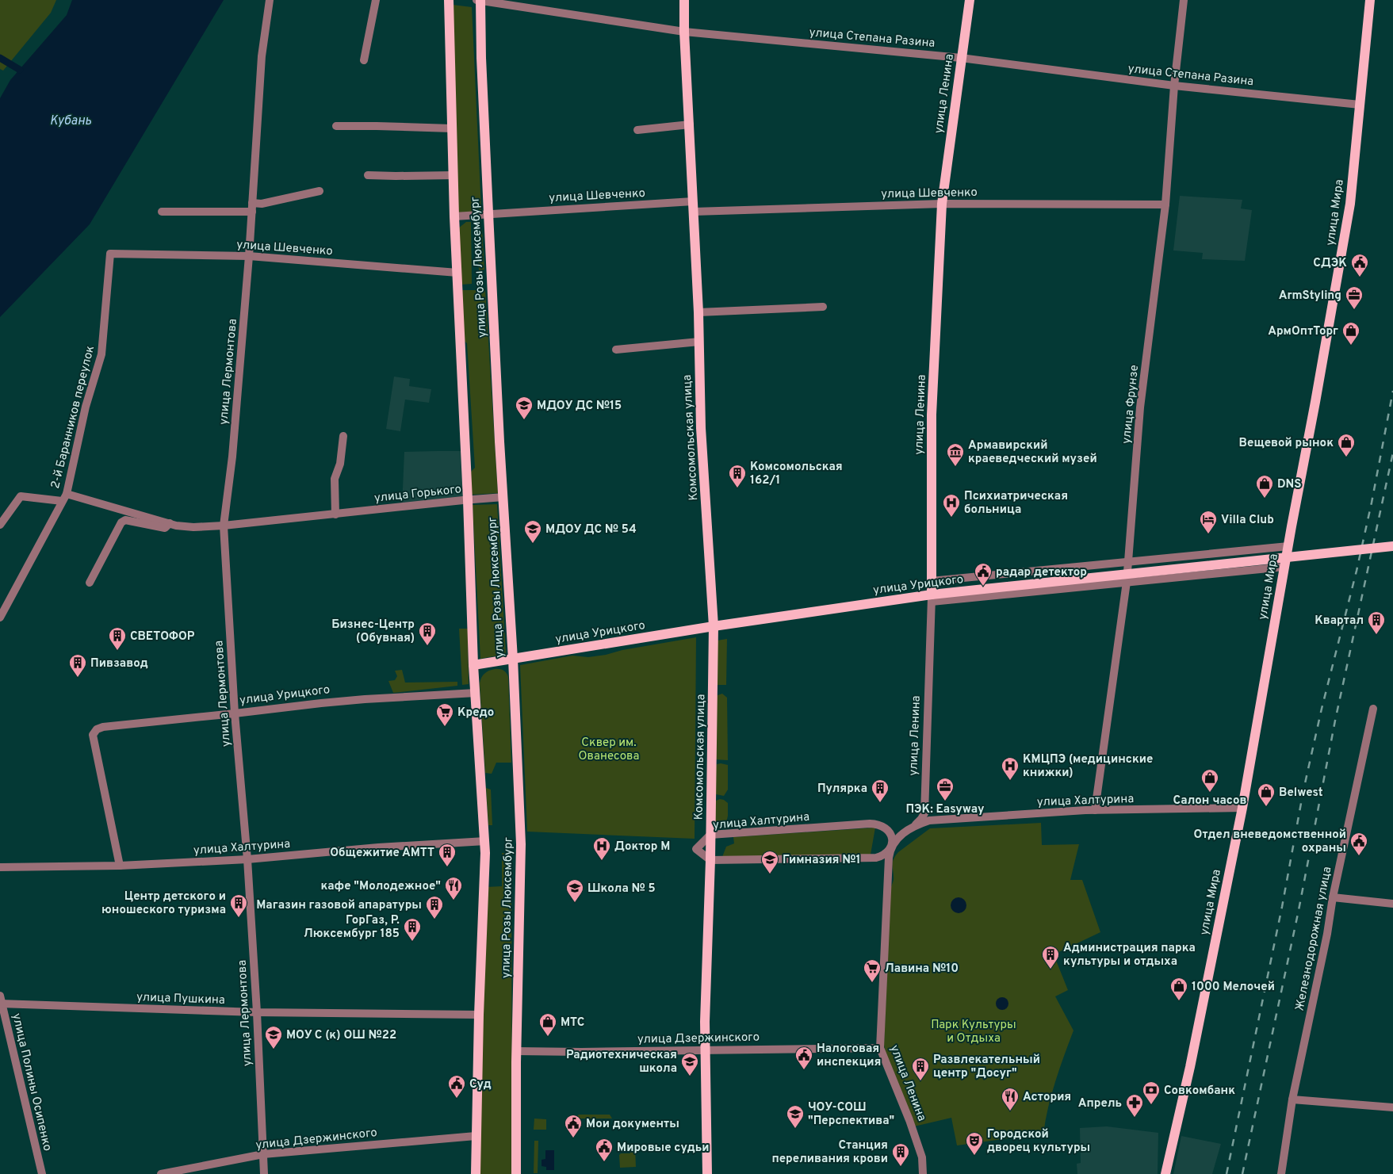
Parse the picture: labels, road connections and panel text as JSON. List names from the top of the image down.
{
  "streets": {
    "main road": [
      "улица Ленина",
      "улица Мира",
      "улица Розы Люксембург",
      "Комсомольская улица",
      "улица Урицкого"
    ],
    "street": [
      "улица Степана Разина",
      "улица Шевченко",
      "улица Лермонтова",
      "улица Фрунзе",
      "2-й Баранников переулок",
      "улица Горького",
      "улица Халтурина",
      "Железнодорожная улица",
      "улица Пушкина",
      "улица Дзержинского",
      "улица Полины Осипенко"
    ]
  },
  "crossings": [
    ["улица Степана Разина", "улица Ленина"],
    ["улица Степана Разина", "улица Мира"],
    ["улица Степана Разина", "улица Розы Люксембург"],
    ["улица Степана Разина", "улица Фрунзе"],
    ["улица Степана Разина", "Комсомольская улица"],
    ["улица Ленина", "улица Шевченко"],
    ["улица Ленина", "улица Урицкого"],
    ["улица Ленина", "улица Халтурина"],
    ["улица Ленина", "улица Дзержинского"],
    ["улица Шевченко", "улица Розы Люксембург"],
    ["улица Шевченко", "улица Лермонтова"],
    ["улица Шевченко", "улица Фрунзе"],
    ["улица Шевченко", "2-й Баранников переулок"],
    ["улица Шевченко", "Комсомольская улица"],
    ["улица Мира", "улица Урицкого"],
    ["улица Мира", "улица Халтурина"],
    ["улица Розы Люксембург", "улица Горького"],
    ["улица Розы Люксембург", "улица Урицкого"],
    ["улица Розы Люксембург", "улица Халтурина"],
    ["улица Розы Люксембург", "улица Пушкина"],
    ["улица Розы Люксембург", "улица Дзержинского"],
    ["улица Лермонтова", "улица Горького"],
    ["улица Лермонтова", "улица Урицкого"],
    ["улица Лермонтова", "улица Халтурина"],
    ["улица Лермонтова", "улица Пушкина"],
    ["улица Лермонтова", "улица Дзержинского"],
    ["улица Фрунзе", "улица Урицкого"],
    ["улица Фрунзе", "улица Халтурина"],
    ["2-й Баранников переулок", "улица Горького"],
    ["Комсомольская улица", "улица Урицкого"],
    ["Комсомольская улица", "улица Халтурина"],
    ["Комсомольская улица", "улица Дзержинского"],
    ["улица Урицкого", "улица Халтурина"],
    ["улица Пушкина", "улица Полины Осипенко"]
  ],
  "water": ["Кубань"],
  "parks": ["Сквер им. Ованесова", "Парк Культуры и Отдыха"],
  "places": {
    "public building": [
      "СДЭК",
      "радар детектор",
      "Отдел вневедомственной охраны",
      "Налоговая инспекция",
      "Суд",
      "Мои документы",
      "Мировые судьи"
    ],
    "office": ["ArmStyling", "ПЭК: Easyway"],
    "shop": [
      "АрмОптТорг",
      "Вещевой рынок",
      "DNS",
      "Салон часов",
      "Belwest",
      "1000 Мелочей",
      "МТС"
    ],
    "school or university": [
      "МДОУ ДС №15",
      "МДОУ ДС № 54",
      "Гимназия №1",
      "Школа № 5",
      "МОУ С (к) ОШ №22",
      "Радиотехническая школа",
      "ЧОУ-СОШ \"Перспектива\""
    ],
    "museum": ["Армавирский краеведческий музей"],
    "building": [
      "Комсомольская 162/1",
      "Квартал",
      "Бизнес-Центр (Обувная)",
      "СВЕТОФОР",
      "Пивзавод",
      "Пулярка",
      "Общежитие АМТТ",
      "Центр детского и юношеского туризма",
      "Магазин газовой апаратуры",
      "ГорГаз, Р. Люксембург 185",
      "Администрация парка культуры и отдыха",
      "Развлекательный центр \"Досуг\"",
      "Cтанция переливания крови"
    ],
    "hospital": ["Психиатрическая больница", "КМЦПЭ (медицинские книжки)", "Доктор М"],
    "hotel": ["Villa Club"],
    "supermarket": ["Кредо", "Лавина №10"],
    "restaurant": ["кафе \"Молодежное\"", "Астория"],
    "bank": ["Совкомбанк"],
    "pharmacy": ["Апрель"],
    "theatre": ["Городской дворец культуры"]
  }
}
